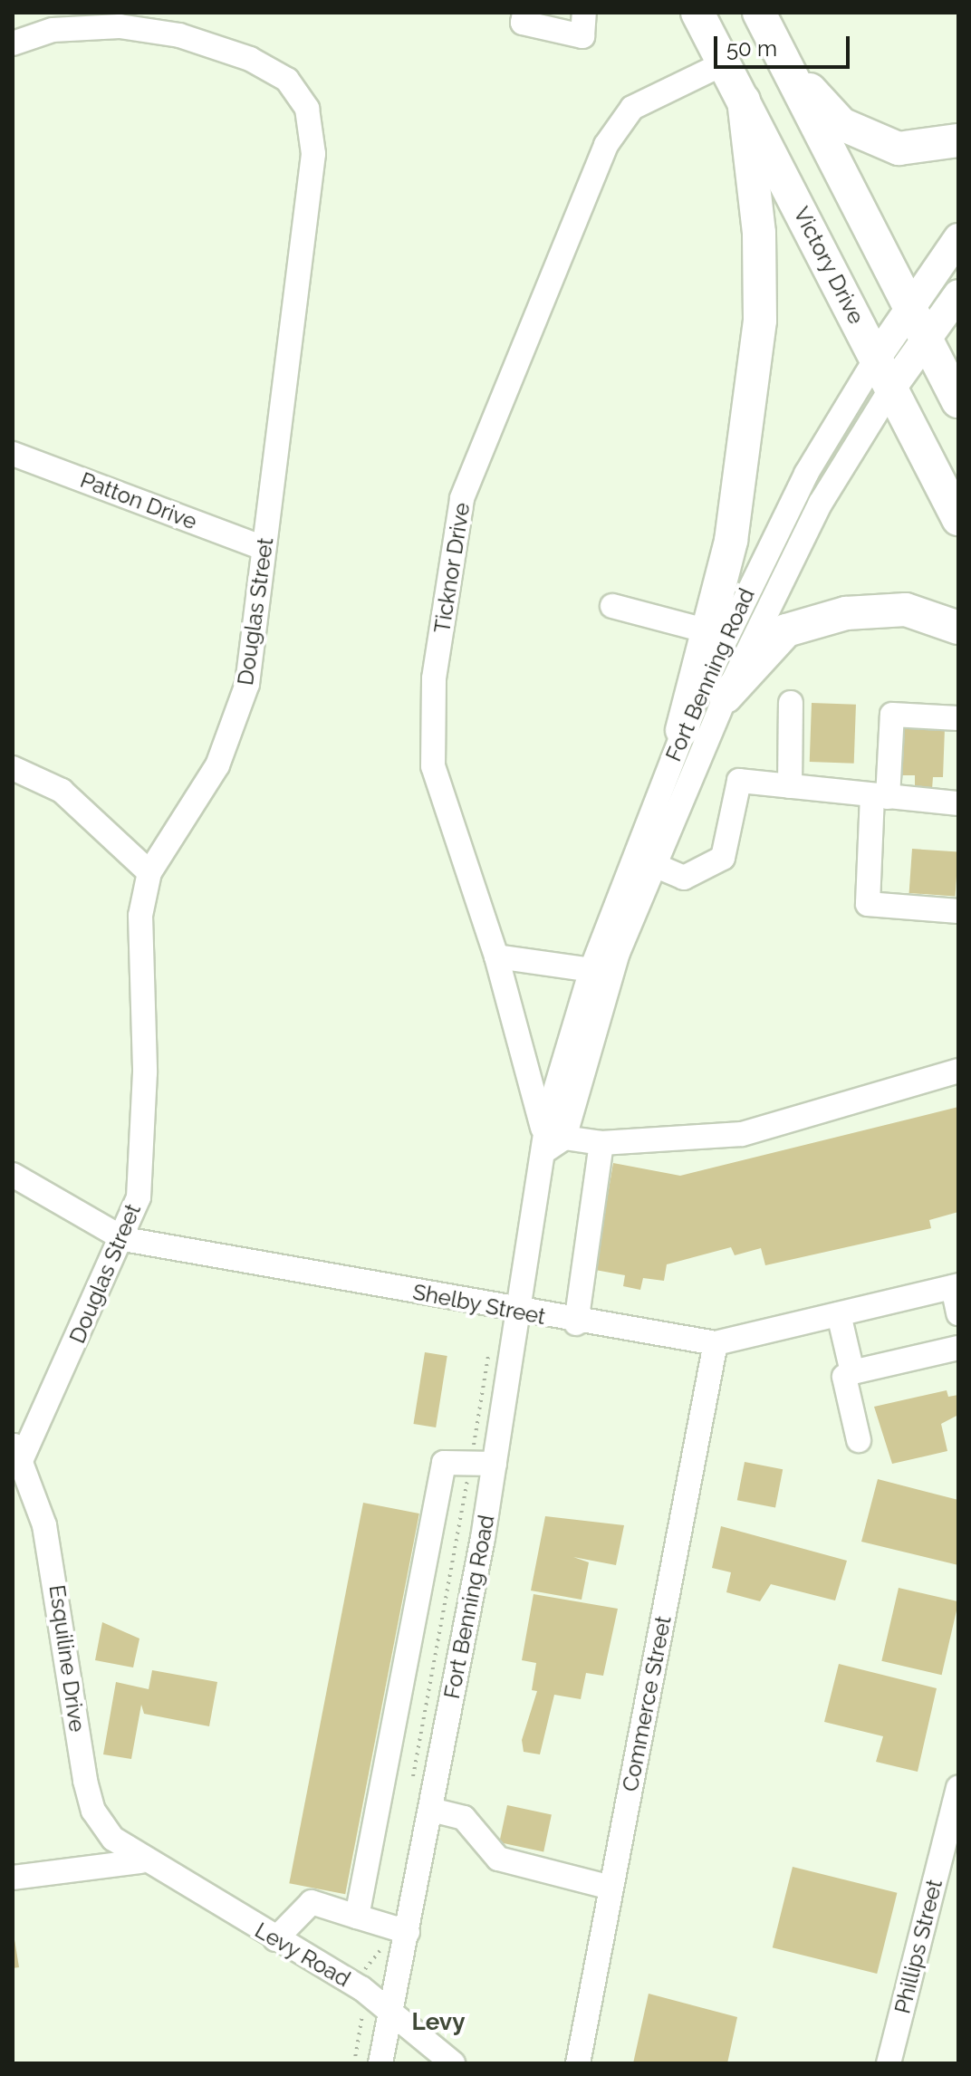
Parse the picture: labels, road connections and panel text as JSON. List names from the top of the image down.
{
  "streets": {
    "highway": ["Victory Drive"],
    "main road": ["Fort Benning Road"],
    "street": [
      "Patton Drive",
      "Ticknor Drive",
      "Douglas Street",
      "Shelby Street",
      "Esquiline Drive",
      "Commerce Street",
      "Phillips Street",
      "Levy Road"
    ]
  },
  "crossings": [
    ["Victory Drive", "Ticknor Drive"],
    ["Victory Drive", "Fort Benning Road"],
    ["Patton Drive", "Douglas Street"],
    ["Ticknor Drive", "Fort Benning Road"],
    ["Douglas Street", "Shelby Street"],
    ["Douglas Street", "Esquiline Drive"],
    ["Fort Benning Road", "Shelby Street"],
    ["Fort Benning Road", "Levy Road"],
    ["Shelby Street", "Commerce Street"],
    ["Esquiline Drive", "Levy Road"]
  ],
  "districts": ["Levy"],
  "scale_bar": "50 m"
}
